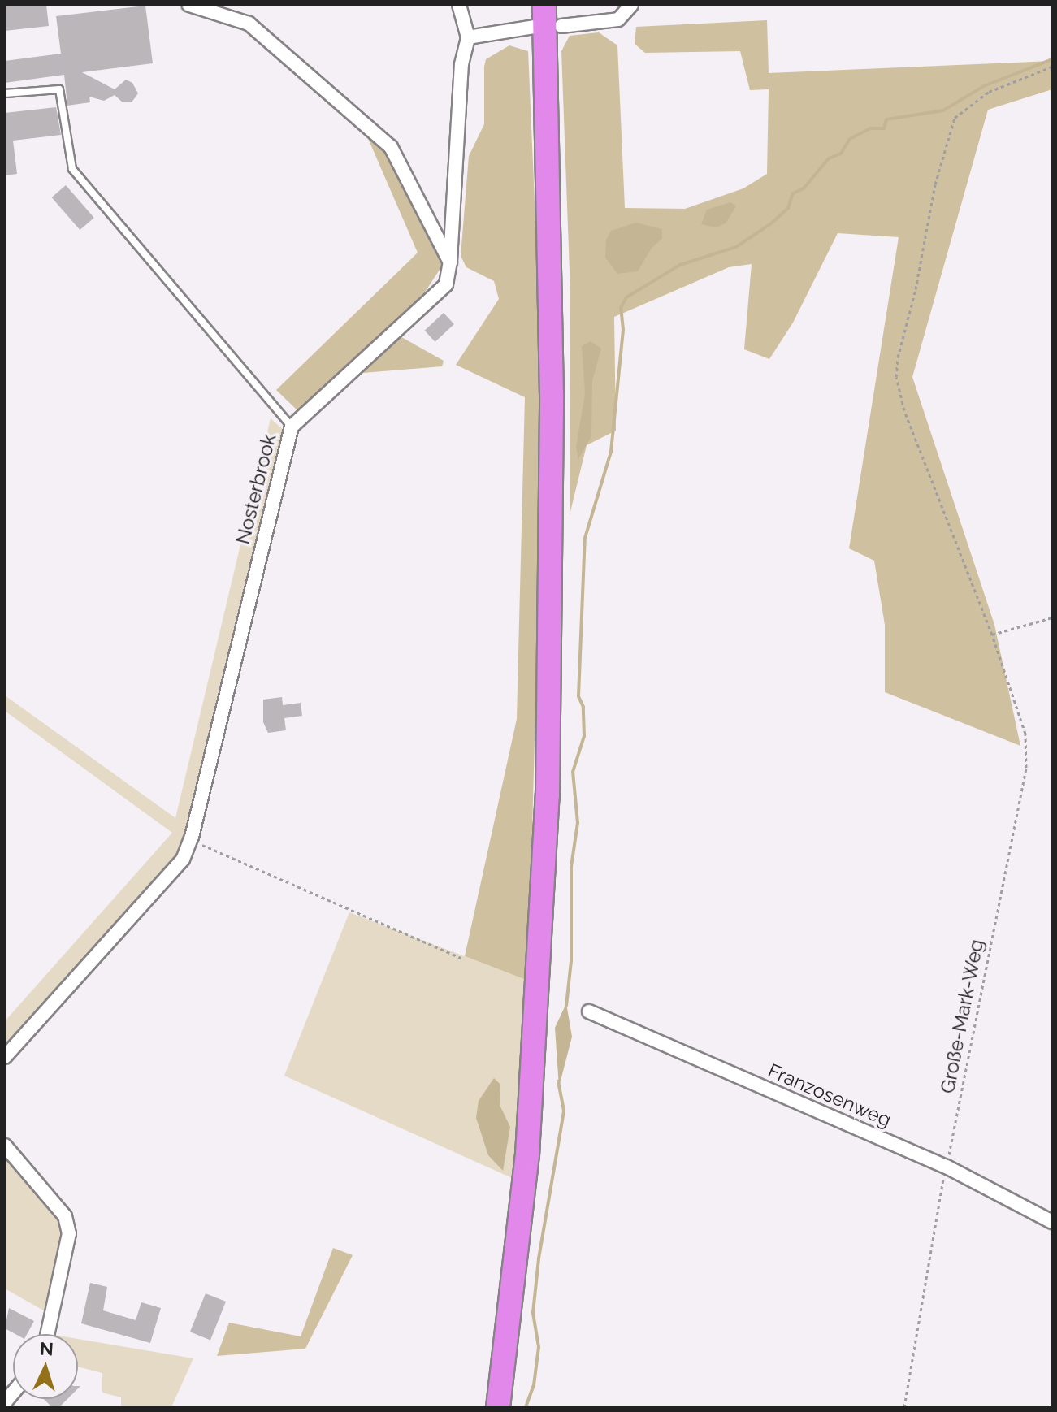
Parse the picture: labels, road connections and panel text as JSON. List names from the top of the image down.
{
  "streets": {
    "street": ["Nosterbrook", "Franzosenweg"],
    "path": ["Große-Mark-Weg"]
  },
  "crossings": [
    ["Große-Mark-Weg", "Franzosenweg"]
  ],
  "north": "top"
}
